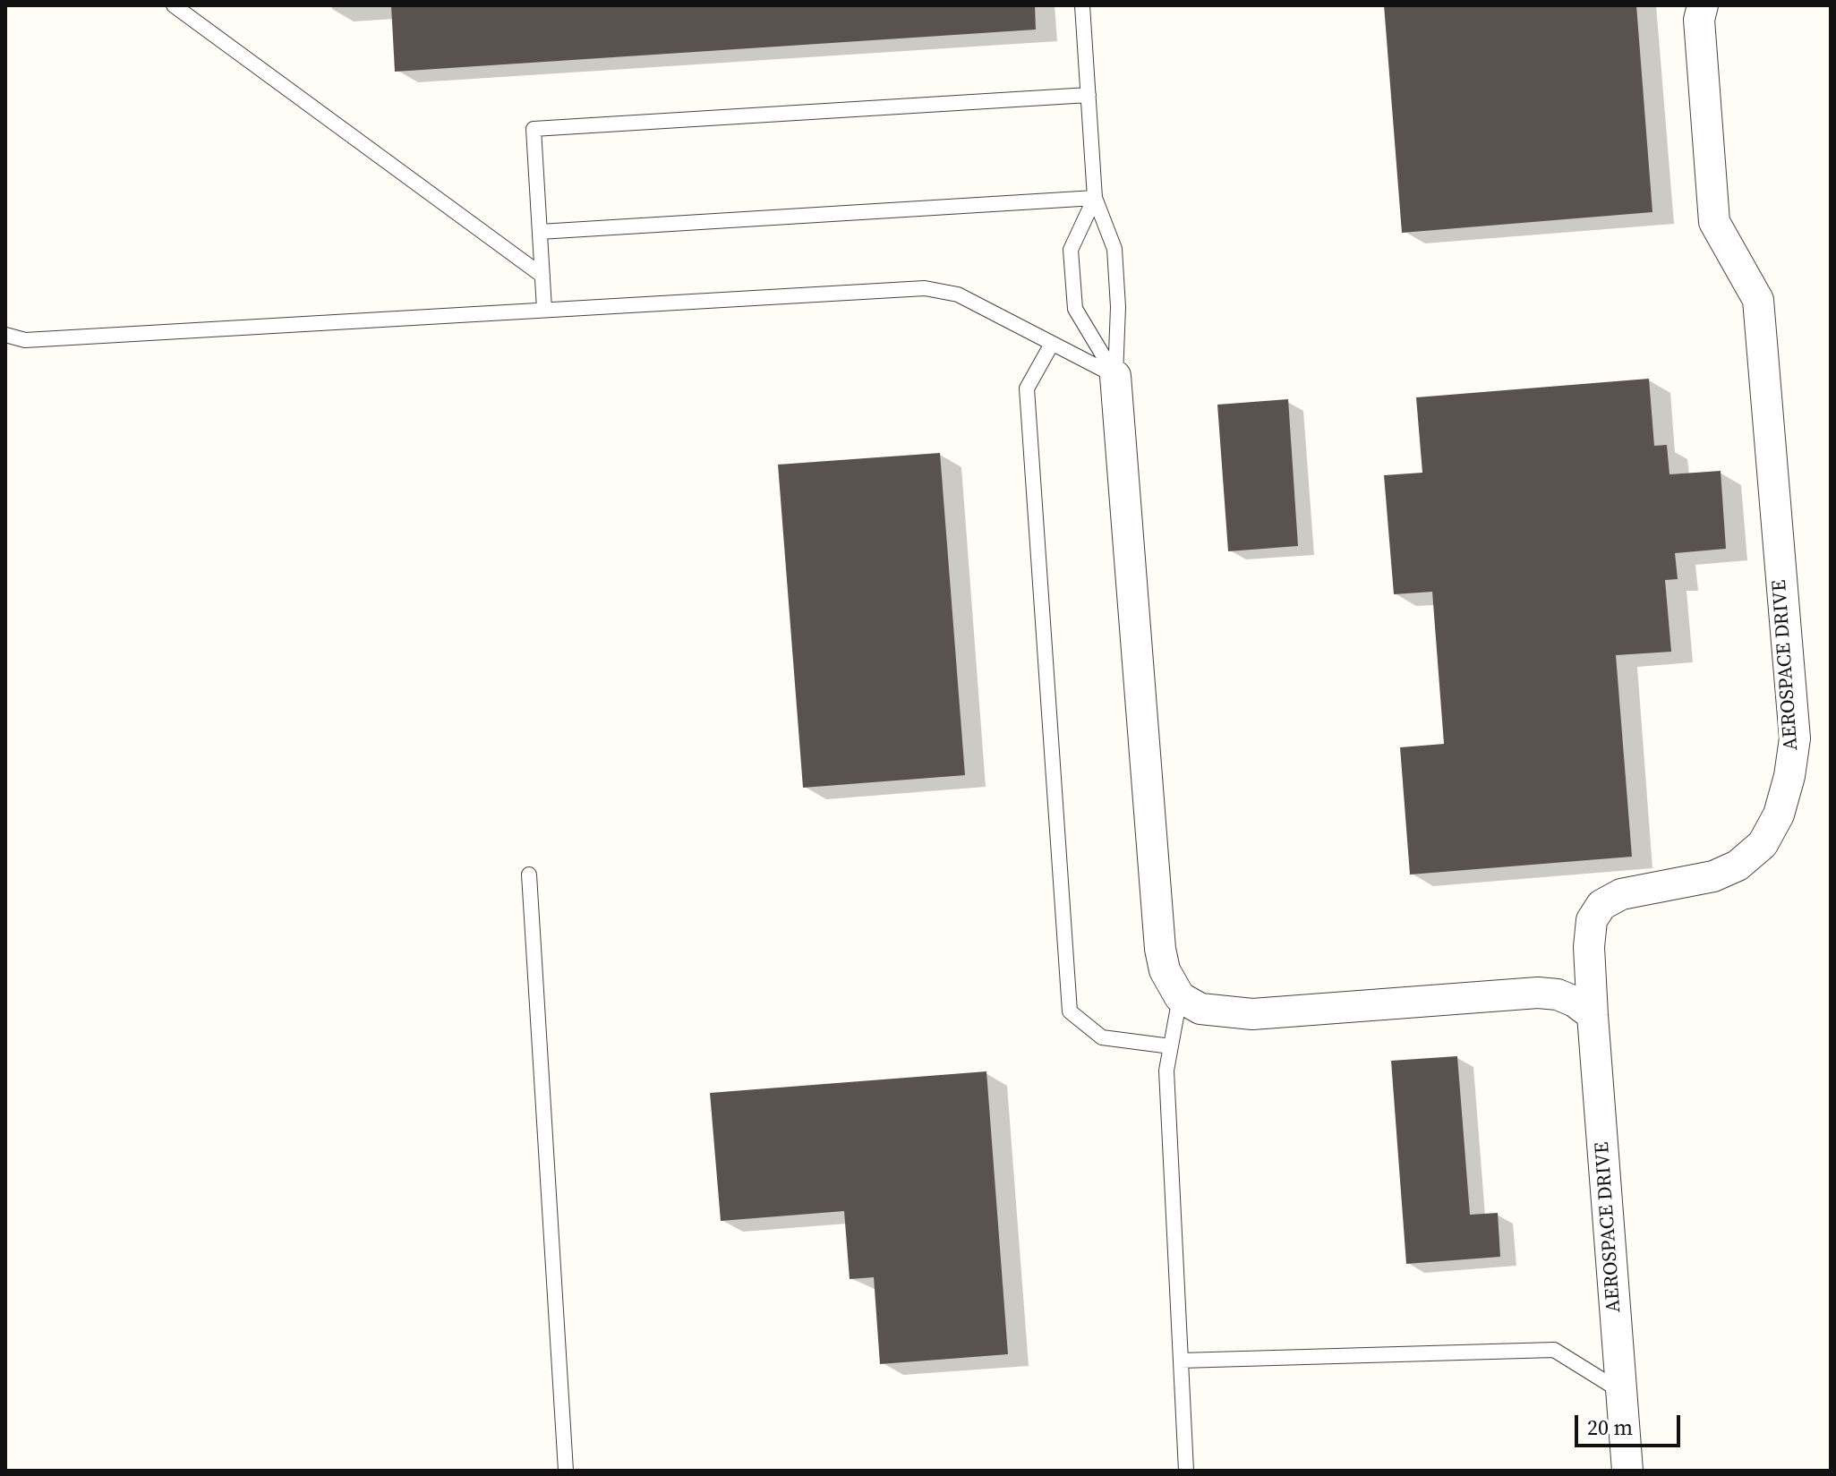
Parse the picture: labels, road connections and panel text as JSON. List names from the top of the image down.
{
  "streets": {
    "street": ["AEROSPACE DRIVE"]
  },
  "scale_bar": "20 m"
}
